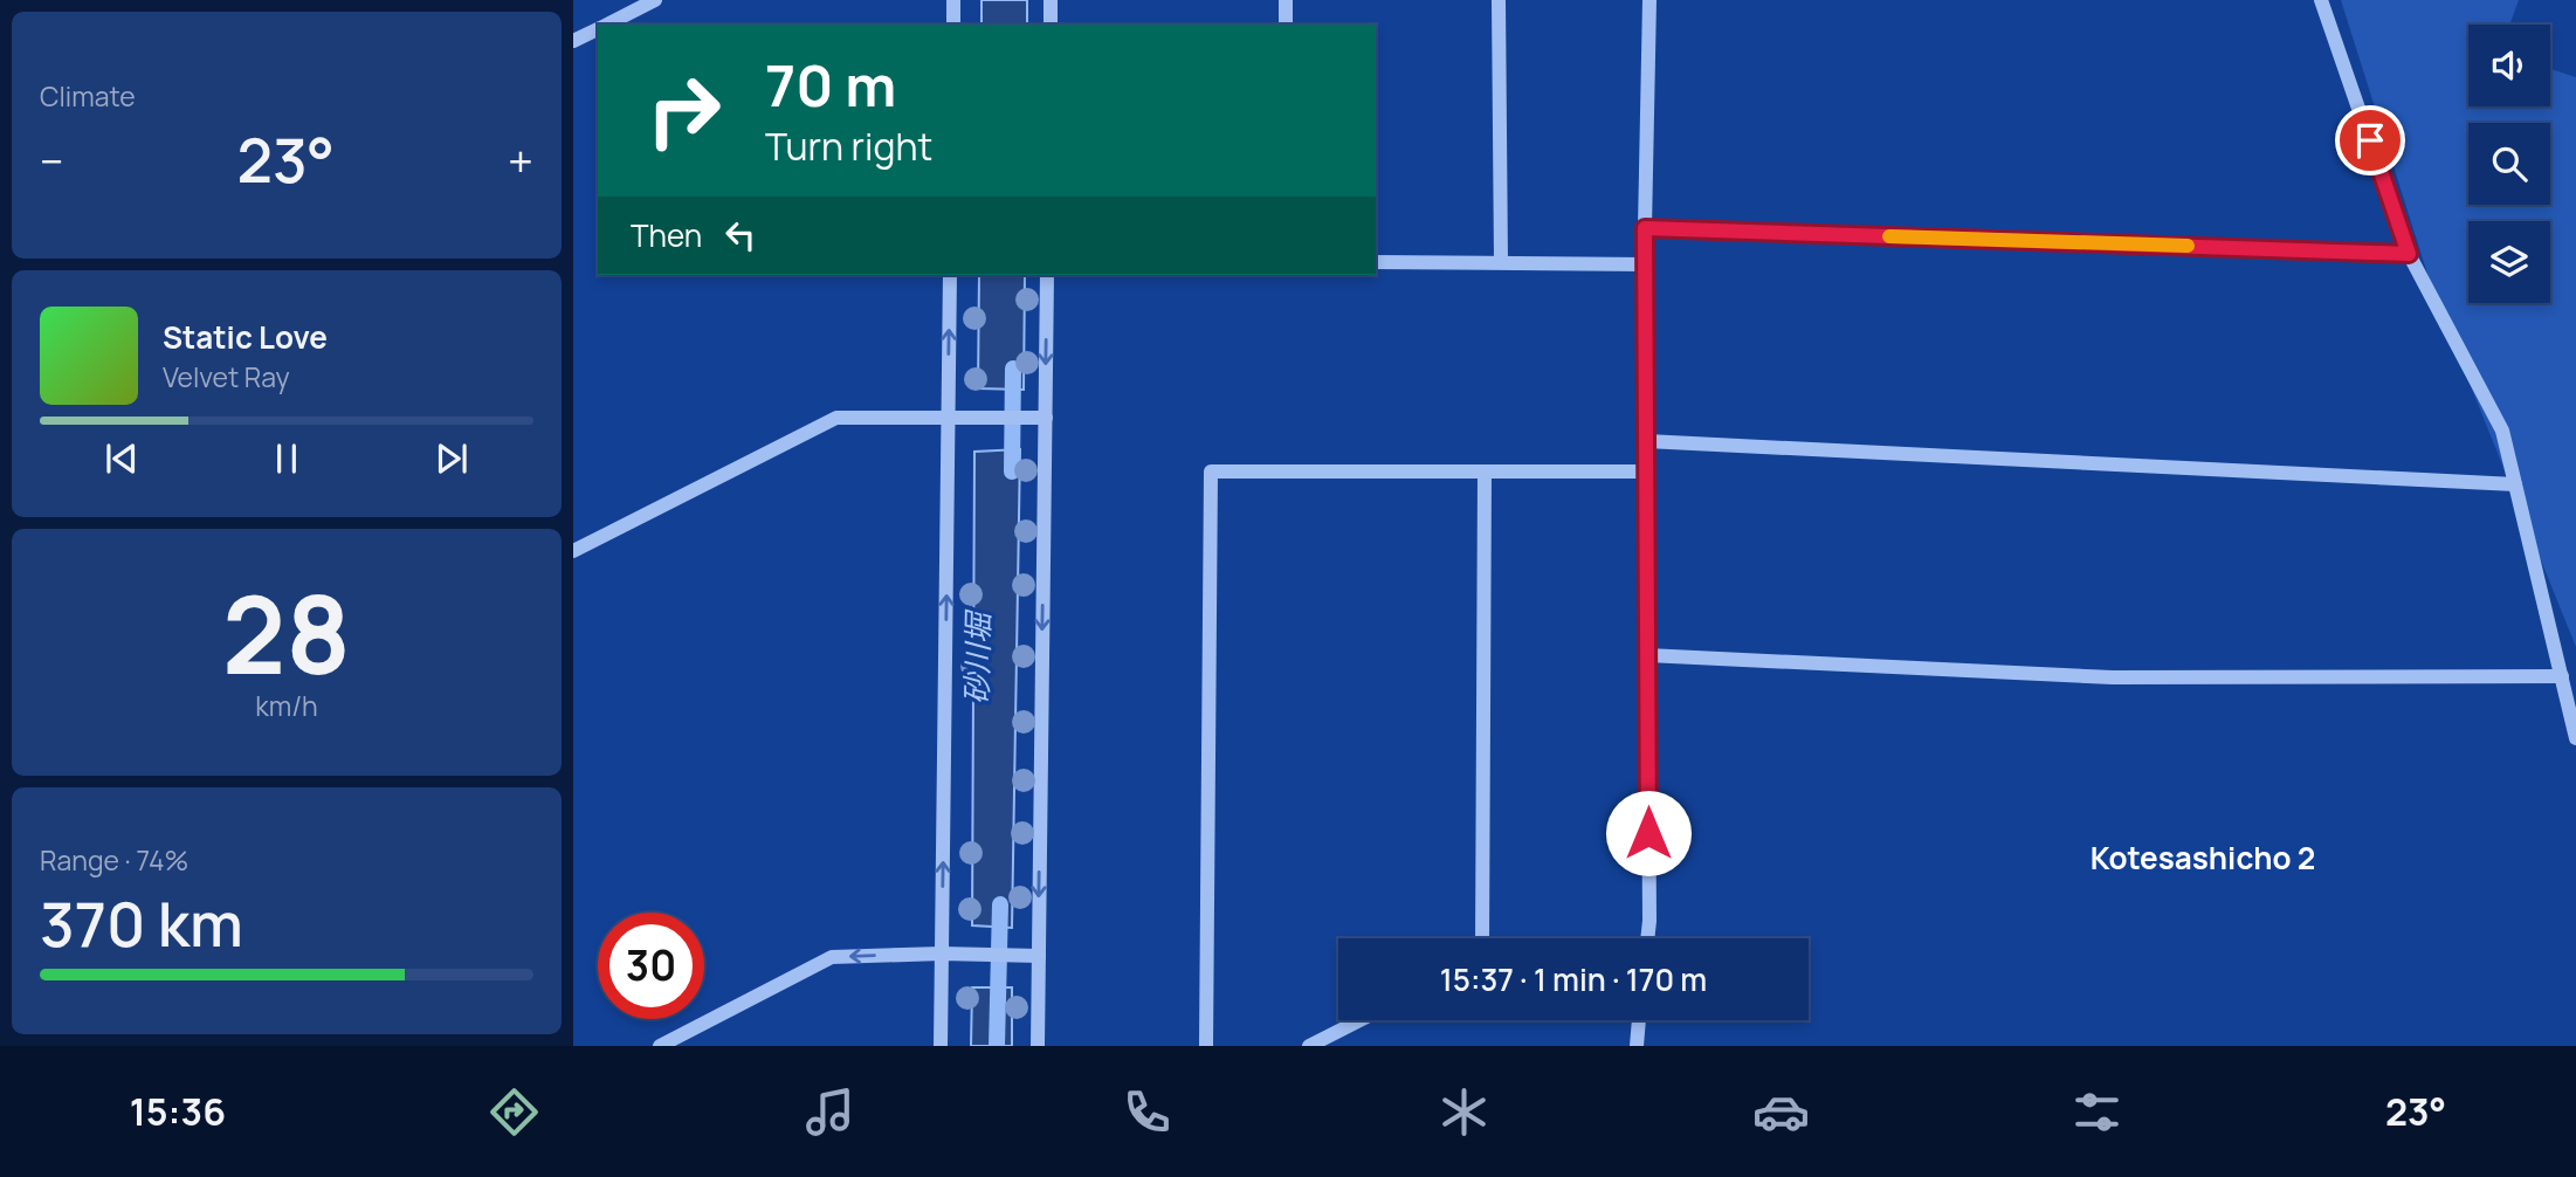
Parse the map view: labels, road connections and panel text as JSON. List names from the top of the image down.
{
  "districts": ["Kotesashicho 2"],
  "water": ["砂川堀"],
  "page": {
    "tile": [
      "Climate",
      ["28", "km/h"],
      ["Range · 74%", "370 km"]
    ],
    "turn": ["70 m", "Turn right"],
    "heat": ["−", "23°", "+"],
    "then": "Then",
    "song": ["Static Love", "Velvet Ray"],
    "limit": "30",
    "trip": "15:37 · 1 min · 170 m",
    "tabs": ["15:36", "23°"]
  }
}
